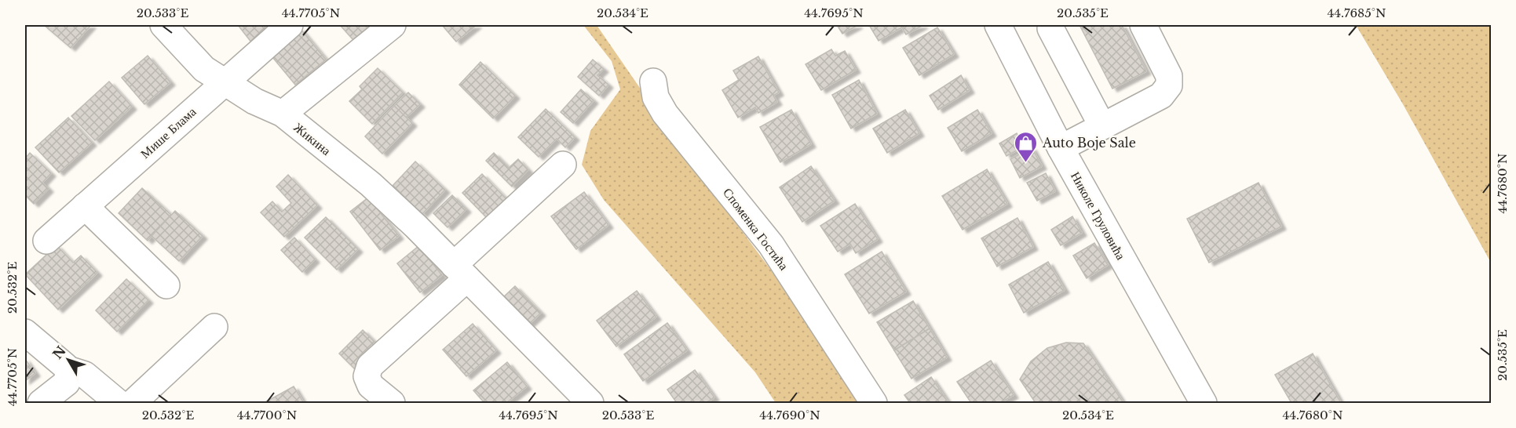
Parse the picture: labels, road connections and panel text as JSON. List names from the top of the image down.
{
  "streets": {
    "street": [
      "Мише Блама",
      "Жикина",
      "Николе Груловића",
      "Споменка Гостића"
    ]
  },
  "crossings": [
    ["Мише Блама", "Жикина"]
  ],
  "places": {
    "shop": ["Auto Boje Sale"]
  },
  "north": "top left",
  "coordinates": [
    "20.533°E",
    "44.7705°N",
    "20.534°E",
    "44.7695°N",
    "20.535°E",
    "44.7685°N",
    "44.7680°N",
    "20.532°E",
    "44.7700°N",
    "44.7690°N"
  ]
}
